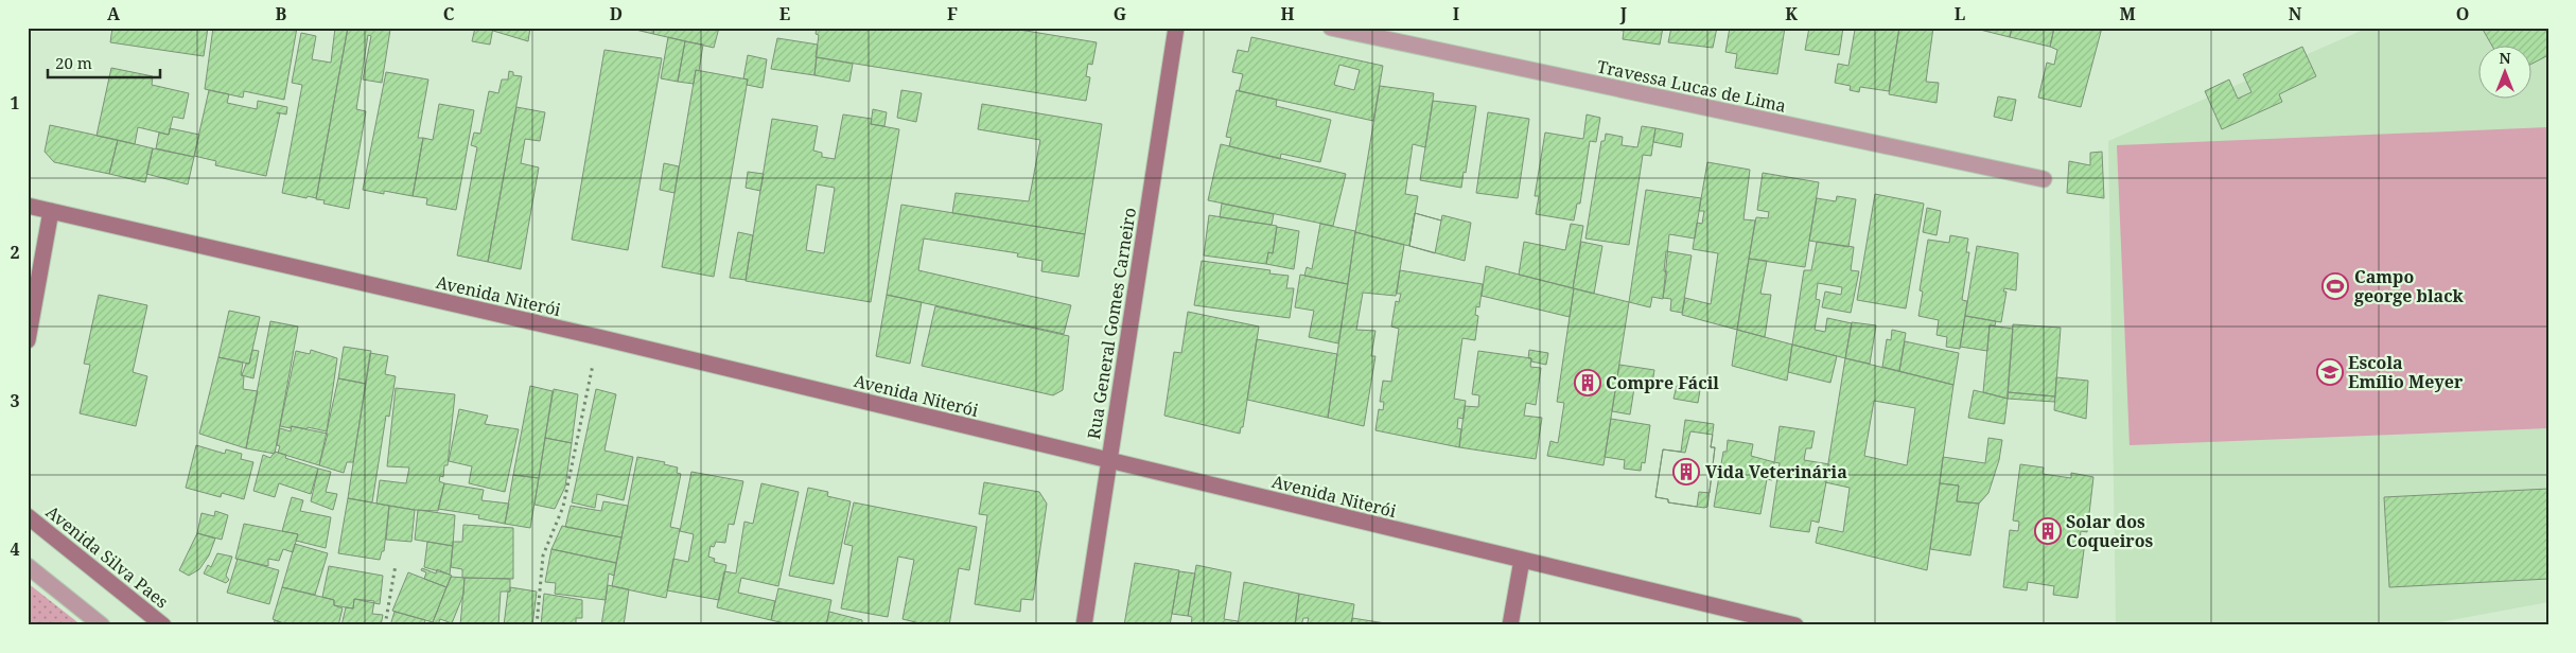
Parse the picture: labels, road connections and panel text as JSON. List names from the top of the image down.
{
  "streets": {
    "main road": ["Avenida Niterói", "Rua General Gomes Carneiro", "Avenida Silva Paes"],
    "street": ["Travessa Lucas de Lima"]
  },
  "crossings": [
    ["Avenida Niterói", "Rua General Gomes Carneiro"]
  ],
  "places": {
    "sports": ["Campo george black"],
    "school or university": ["Escola Emílio Meyer"],
    "building": ["Compre Fácil", "Vida Veterinária", "Solar dos Coqueiros"]
  },
  "scale_bar": "20 m",
  "north": "top",
  "grid": {
    "columns": [
      "A",
      "B",
      "C",
      "D",
      "E",
      "F",
      "G",
      "H",
      "I",
      "J",
      "K",
      "L",
      "M",
      "N",
      "O"
    ],
    "rows": [
      "1",
      "2",
      "3",
      "4"
    ]
  }
}
